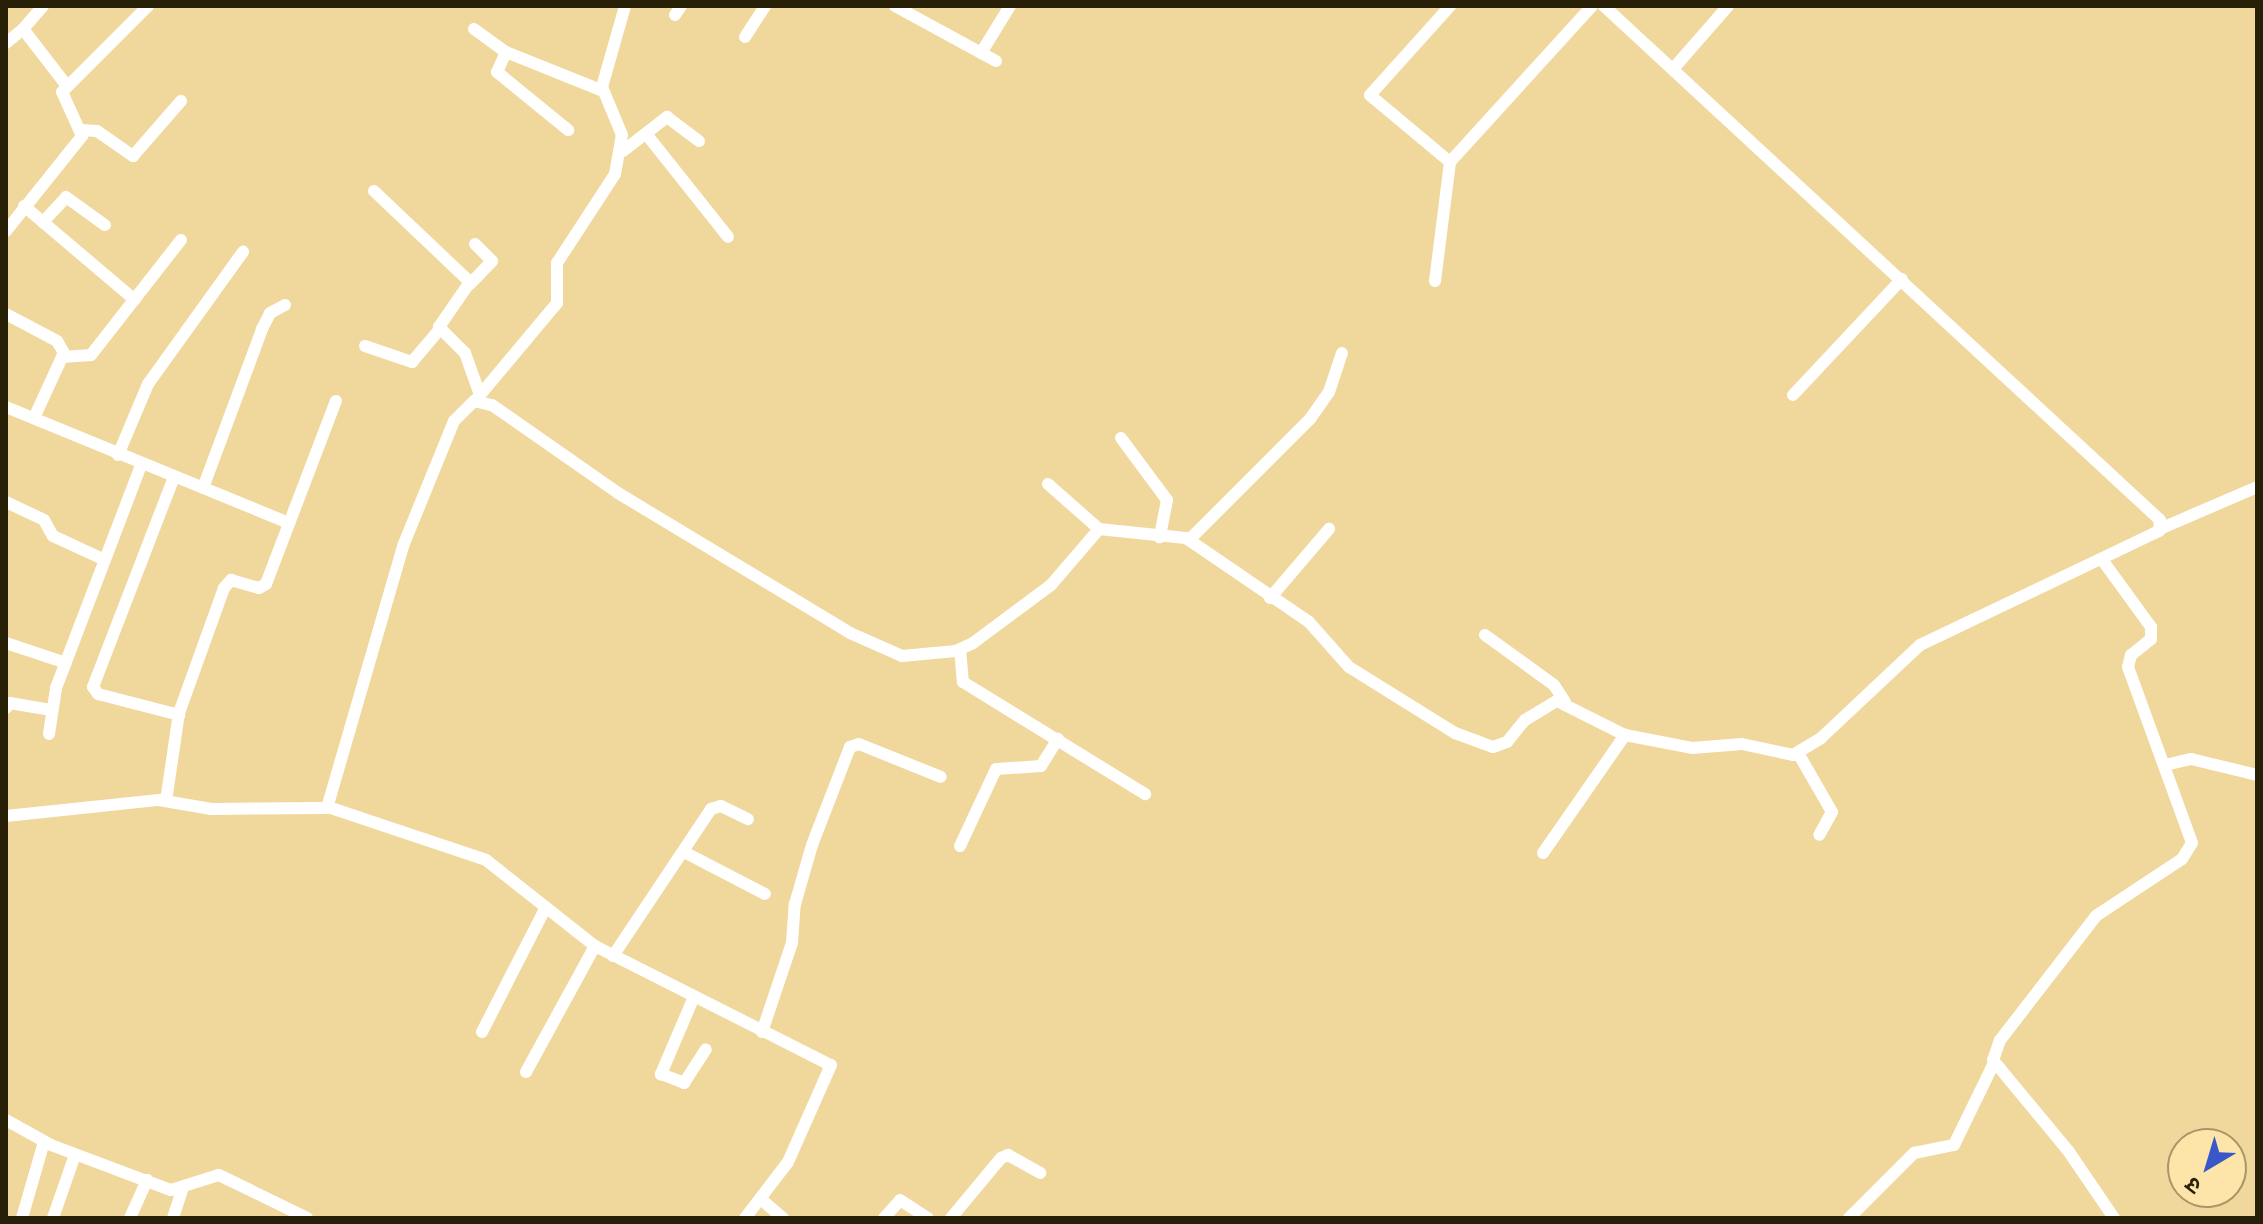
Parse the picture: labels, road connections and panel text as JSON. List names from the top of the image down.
{
  "north": "bottom left"
}
